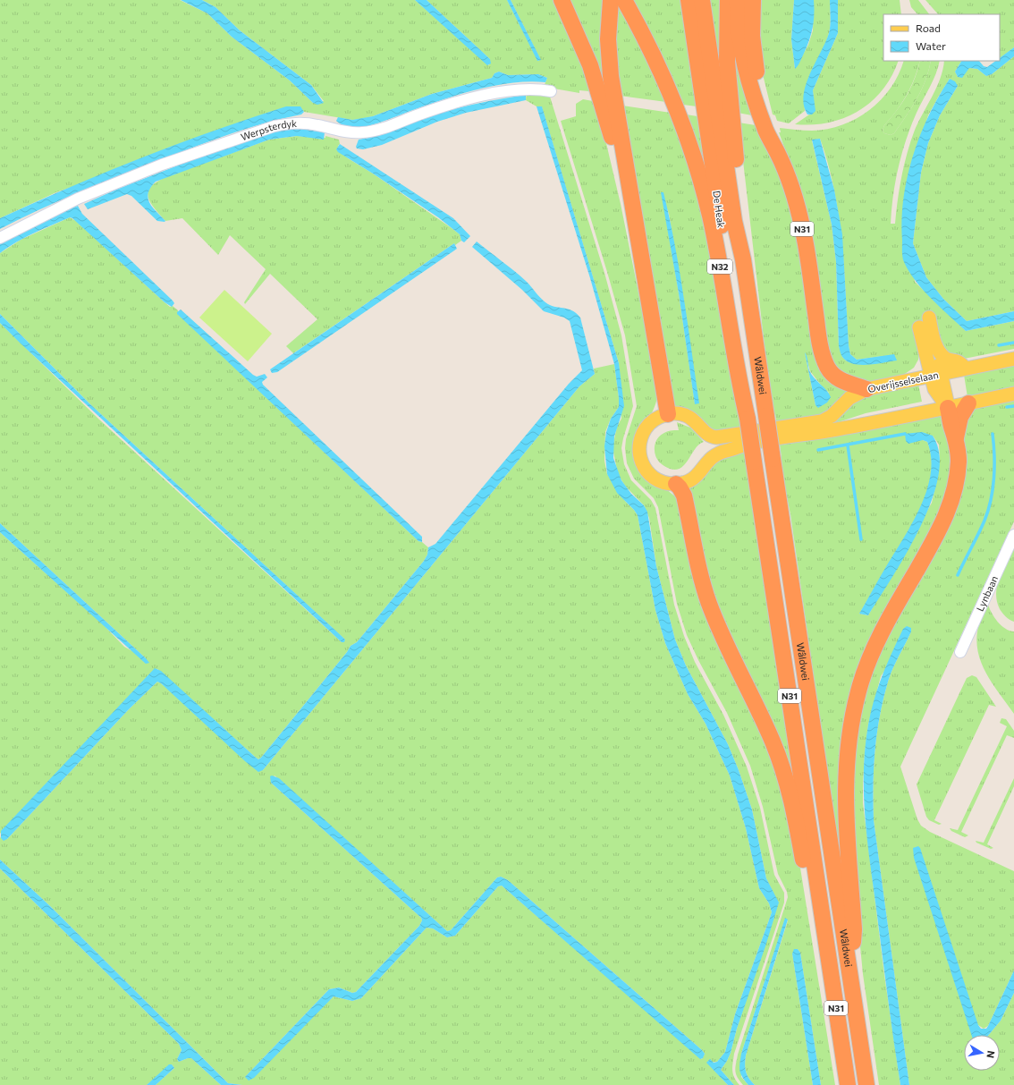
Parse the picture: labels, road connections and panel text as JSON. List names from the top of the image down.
{
  "streets": {
    "highway": [
      "De Heak",
      "N31",
      "N32",
      "Wâldwei"
    ],
    "main road": ["Overijsselselaan"],
    "street": ["Werpsterdyk", "Lynbaan"]
  },
  "crossings": [
    ["De Heak", "N31"],
    ["De Heak", "N32"],
    ["De Heak", "Wâldwei"],
    ["N31", "Wâldwei"],
    ["N31", "Overijsselselaan"],
    ["N32", "Wâldwei"]
  ],
  "legend": ["Road", "Water"],
  "north": "right"
}
